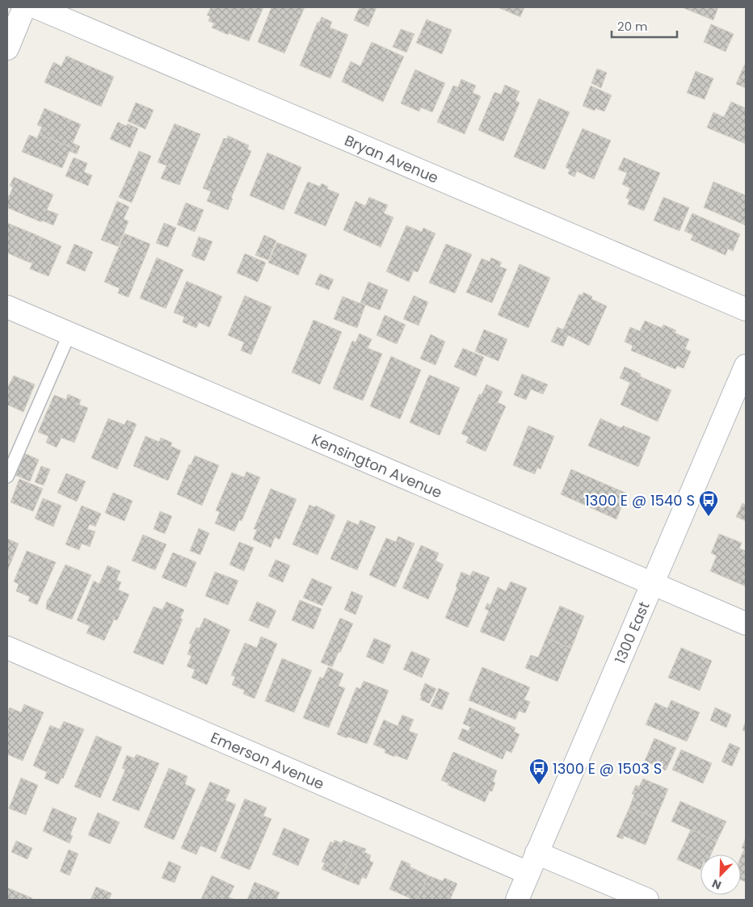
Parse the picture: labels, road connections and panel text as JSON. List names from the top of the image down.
{
  "streets": {
    "street": [
      "Bryan Avenue",
      "Kensington Avenue",
      "1300 East",
      "Emerson Avenue"
    ]
  },
  "crossings": [
    ["Kensington Avenue", "1300 East"],
    ["1300 East", "Emerson Avenue"]
  ],
  "places": {
    "bus stop": ["1300 E @ 1540 S", "1300 E @ 1503 S"]
  },
  "scale_bar": "20 m",
  "north": "bottom left"
}
